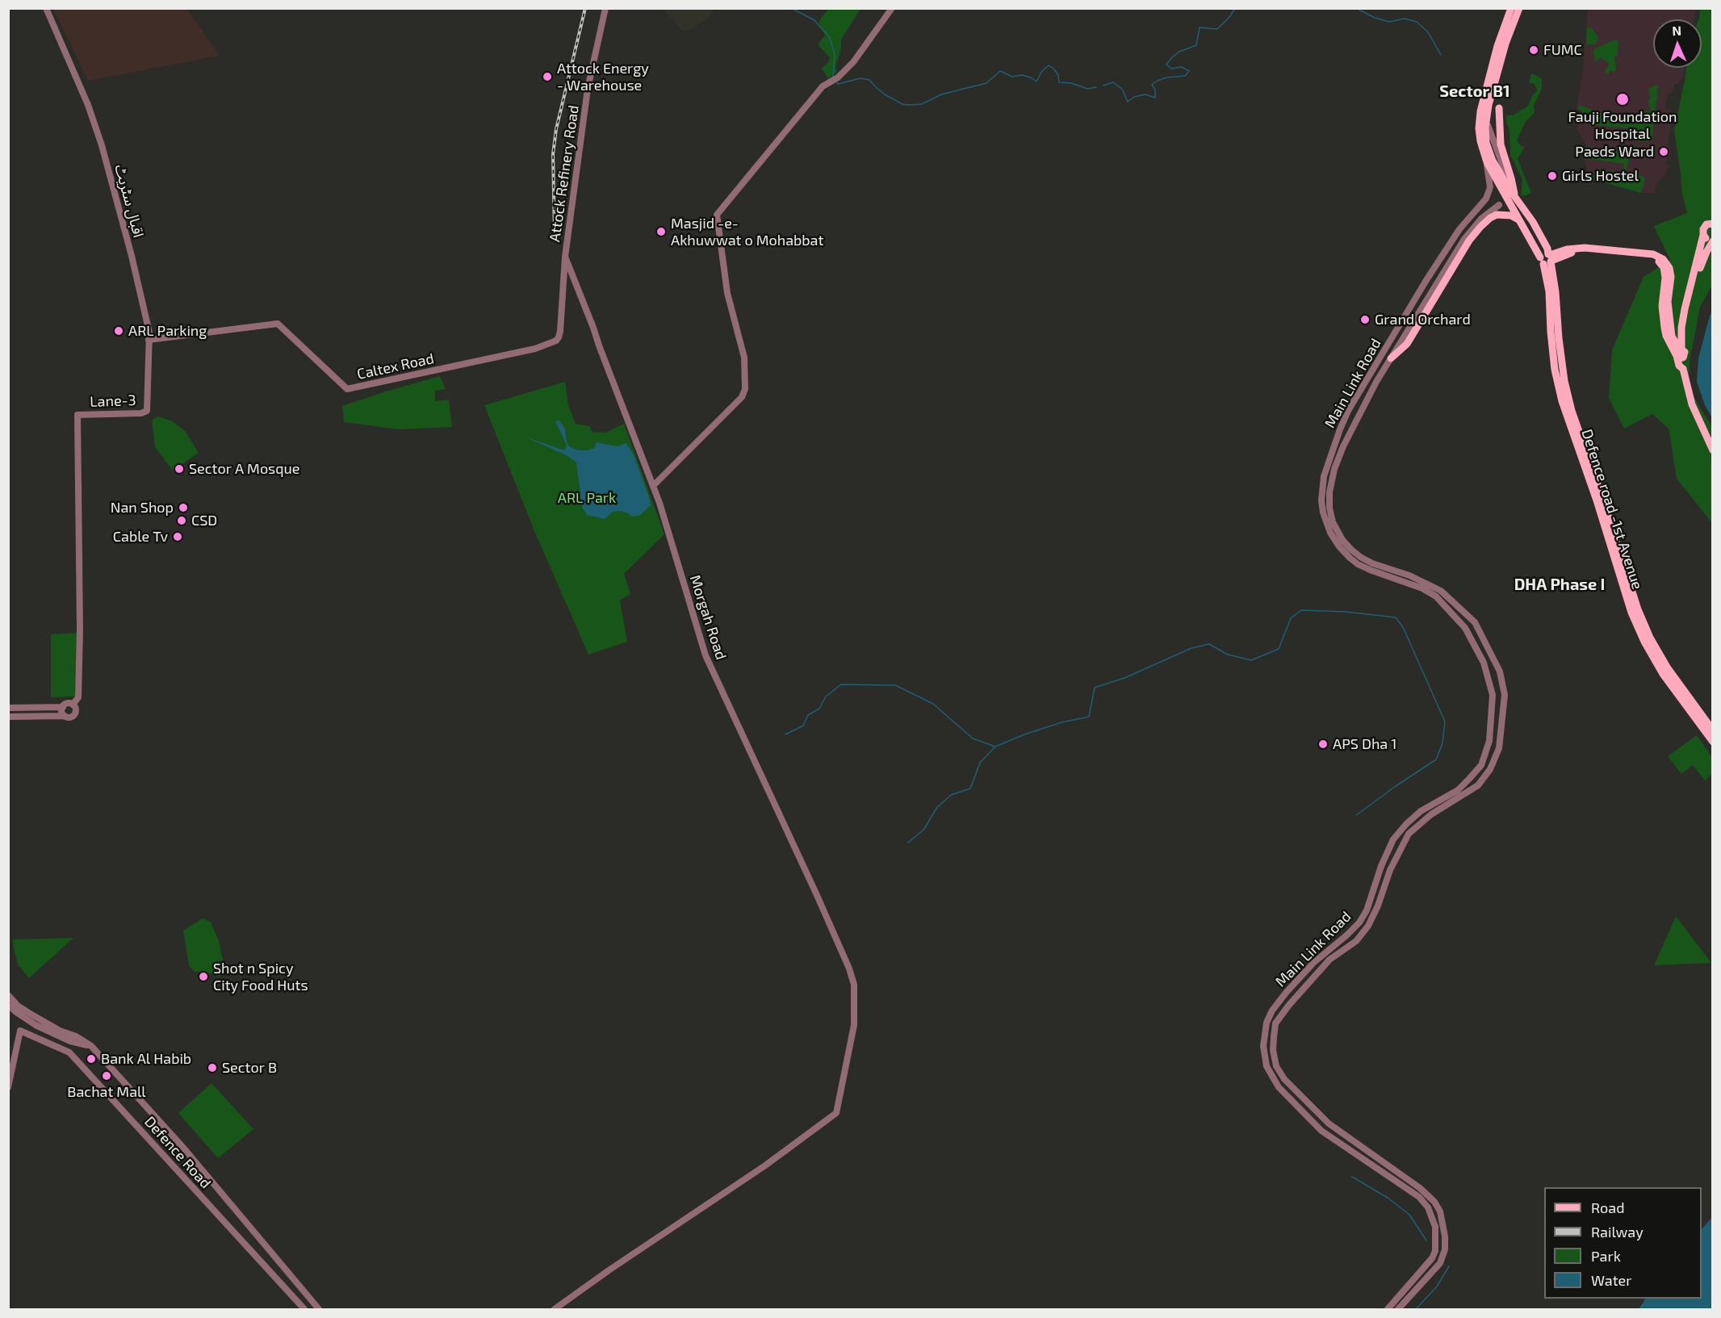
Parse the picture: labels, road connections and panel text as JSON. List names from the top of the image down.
{
  "streets": {
    "street": [
      "Attock Refinery Road",
      "اقبال سٹریٹ",
      "Caltex Road",
      "Main Link Road",
      "Lane-3",
      "Morgah Road",
      "Defence Road"
    ]
  },
  "crossings": [
    ["Attock Refinery Road", "Caltex Road"],
    ["Attock Refinery Road", "Morgah Road"],
    ["اقبال سٹریٹ", "Caltex Road"],
    ["اقبال سٹریٹ", "Lane-3"],
    ["Caltex Road", "Morgah Road"]
  ],
  "districts": ["Sector B1", "DHA Phase I"],
  "parks": ["ARL Park"],
  "places": [
    "FUMC",
    "Attock Energy - Warehouse",
    "Fauji Foundation Hospital",
    "Paeds Ward",
    "Girls Hostel",
    "Masjid -e- Akhuwwat o Mohabbat",
    "Grand Orchard",
    "ARL Parking",
    "Sector A Mosque",
    "Nan Shop",
    "CSD",
    "Cable Tv",
    "APS Dha 1",
    "Shot n Spicy City Food Huts",
    "Bank Al Habib",
    "Sector B",
    "Bachat Mall"
  ],
  "legend": [
    "Road",
    "Railway",
    "Park",
    "Water"
  ],
  "north": "top"
}
